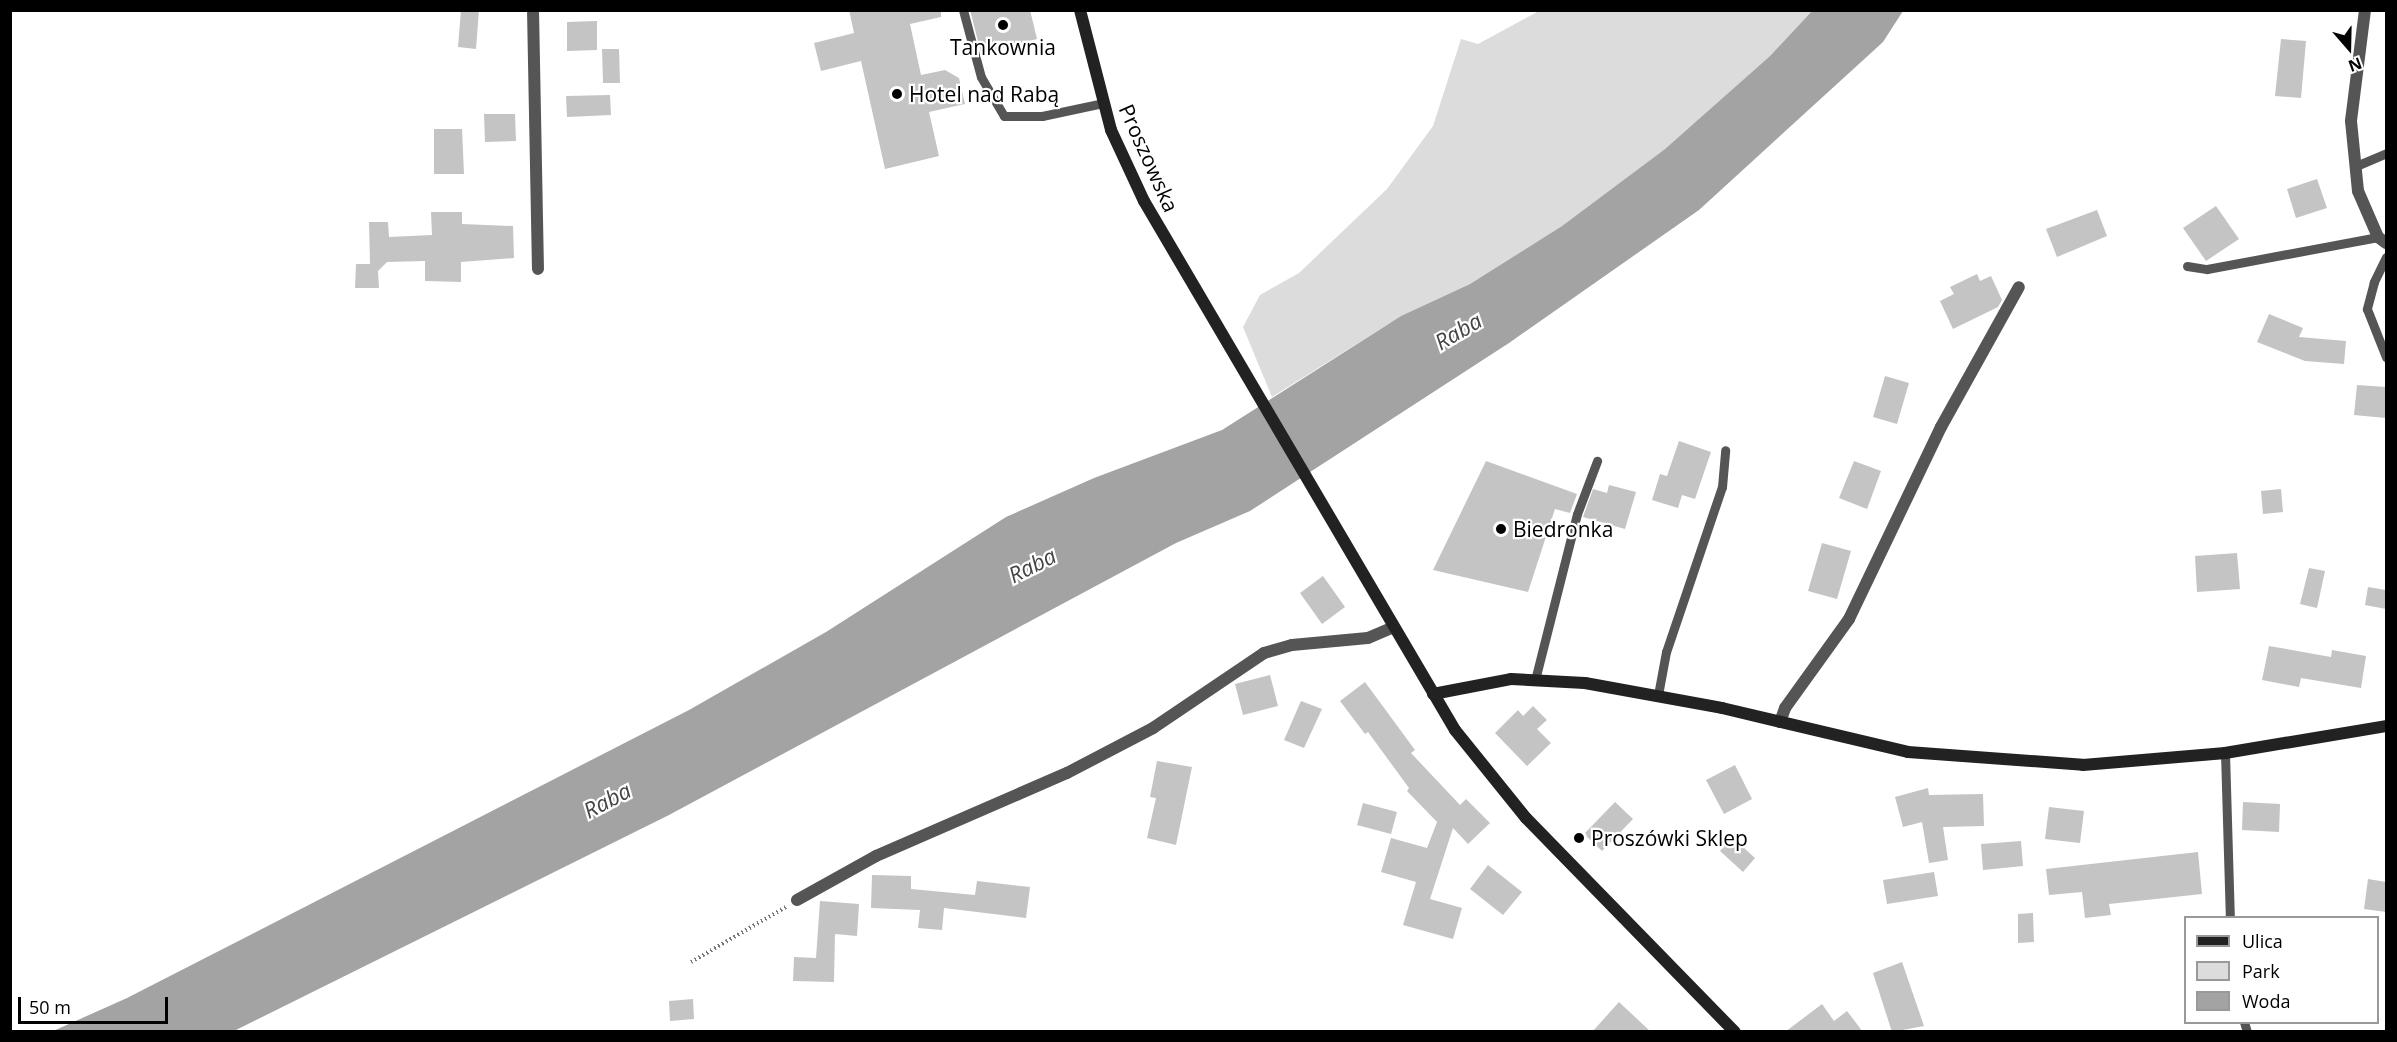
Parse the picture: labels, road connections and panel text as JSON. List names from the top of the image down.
{
  "streets": {
    "main road": ["Proszowska"]
  },
  "water": ["Raba"],
  "places": [
    "Tankownia",
    "Hotel nad Rabą",
    "Biedronka",
    "Proszówki Sklep"
  ],
  "legend": ["Ulica", "Park", "Woda"],
  "scale_bar": "50 m",
  "north": "bottom"
}
